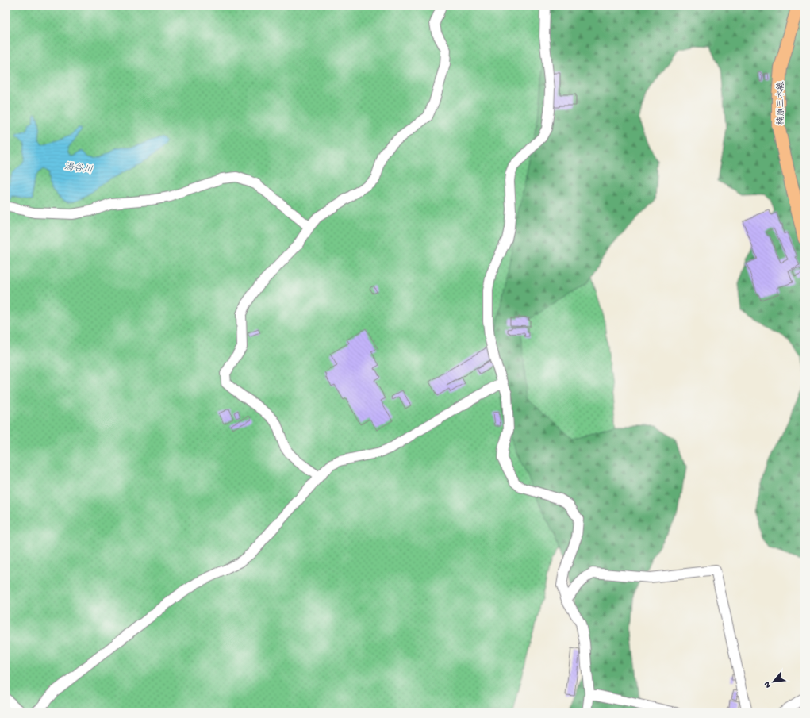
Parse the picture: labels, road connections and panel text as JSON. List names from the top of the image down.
{
  "streets": {
    "main road": ["楠原三木線"]
  },
  "water": ["湯谷川"],
  "north": "bottom left"
}
